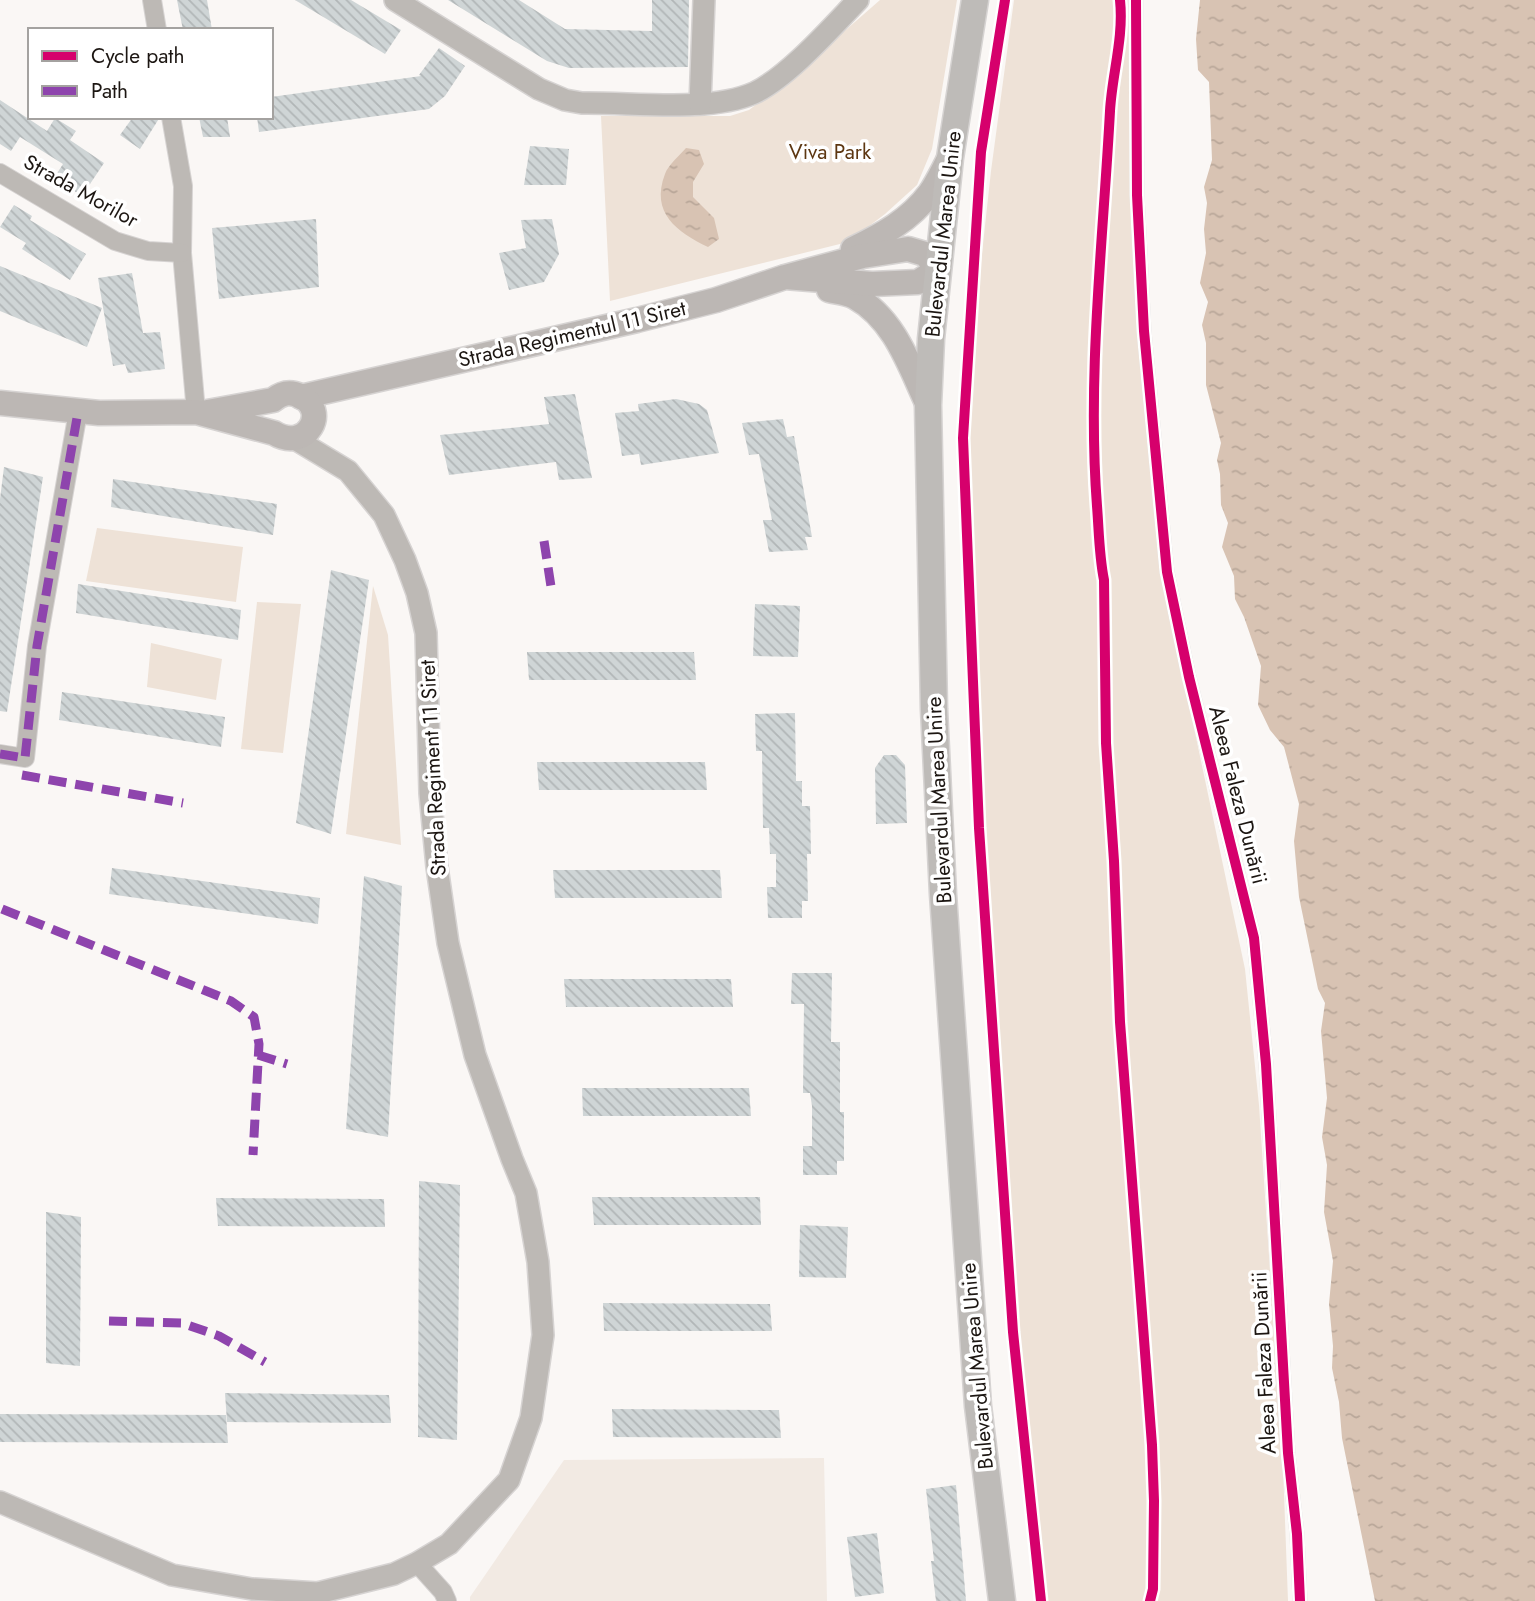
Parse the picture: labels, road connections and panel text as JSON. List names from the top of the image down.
{
  "streets": {
    "main road": ["Bulevardul Marea Unire", "Strada Regimentul 11 Siret", "Strada Regiment 11 Siret"],
    "street": ["Strada Morilor", "Aleea Faleza Dunării"]
  },
  "crossings": [
    ["Strada Regimentul 11 Siret", "Strada Regiment 11 Siret"]
  ],
  "parks": ["Viva Park"],
  "legend": ["Cycle path", "Path"]
}
